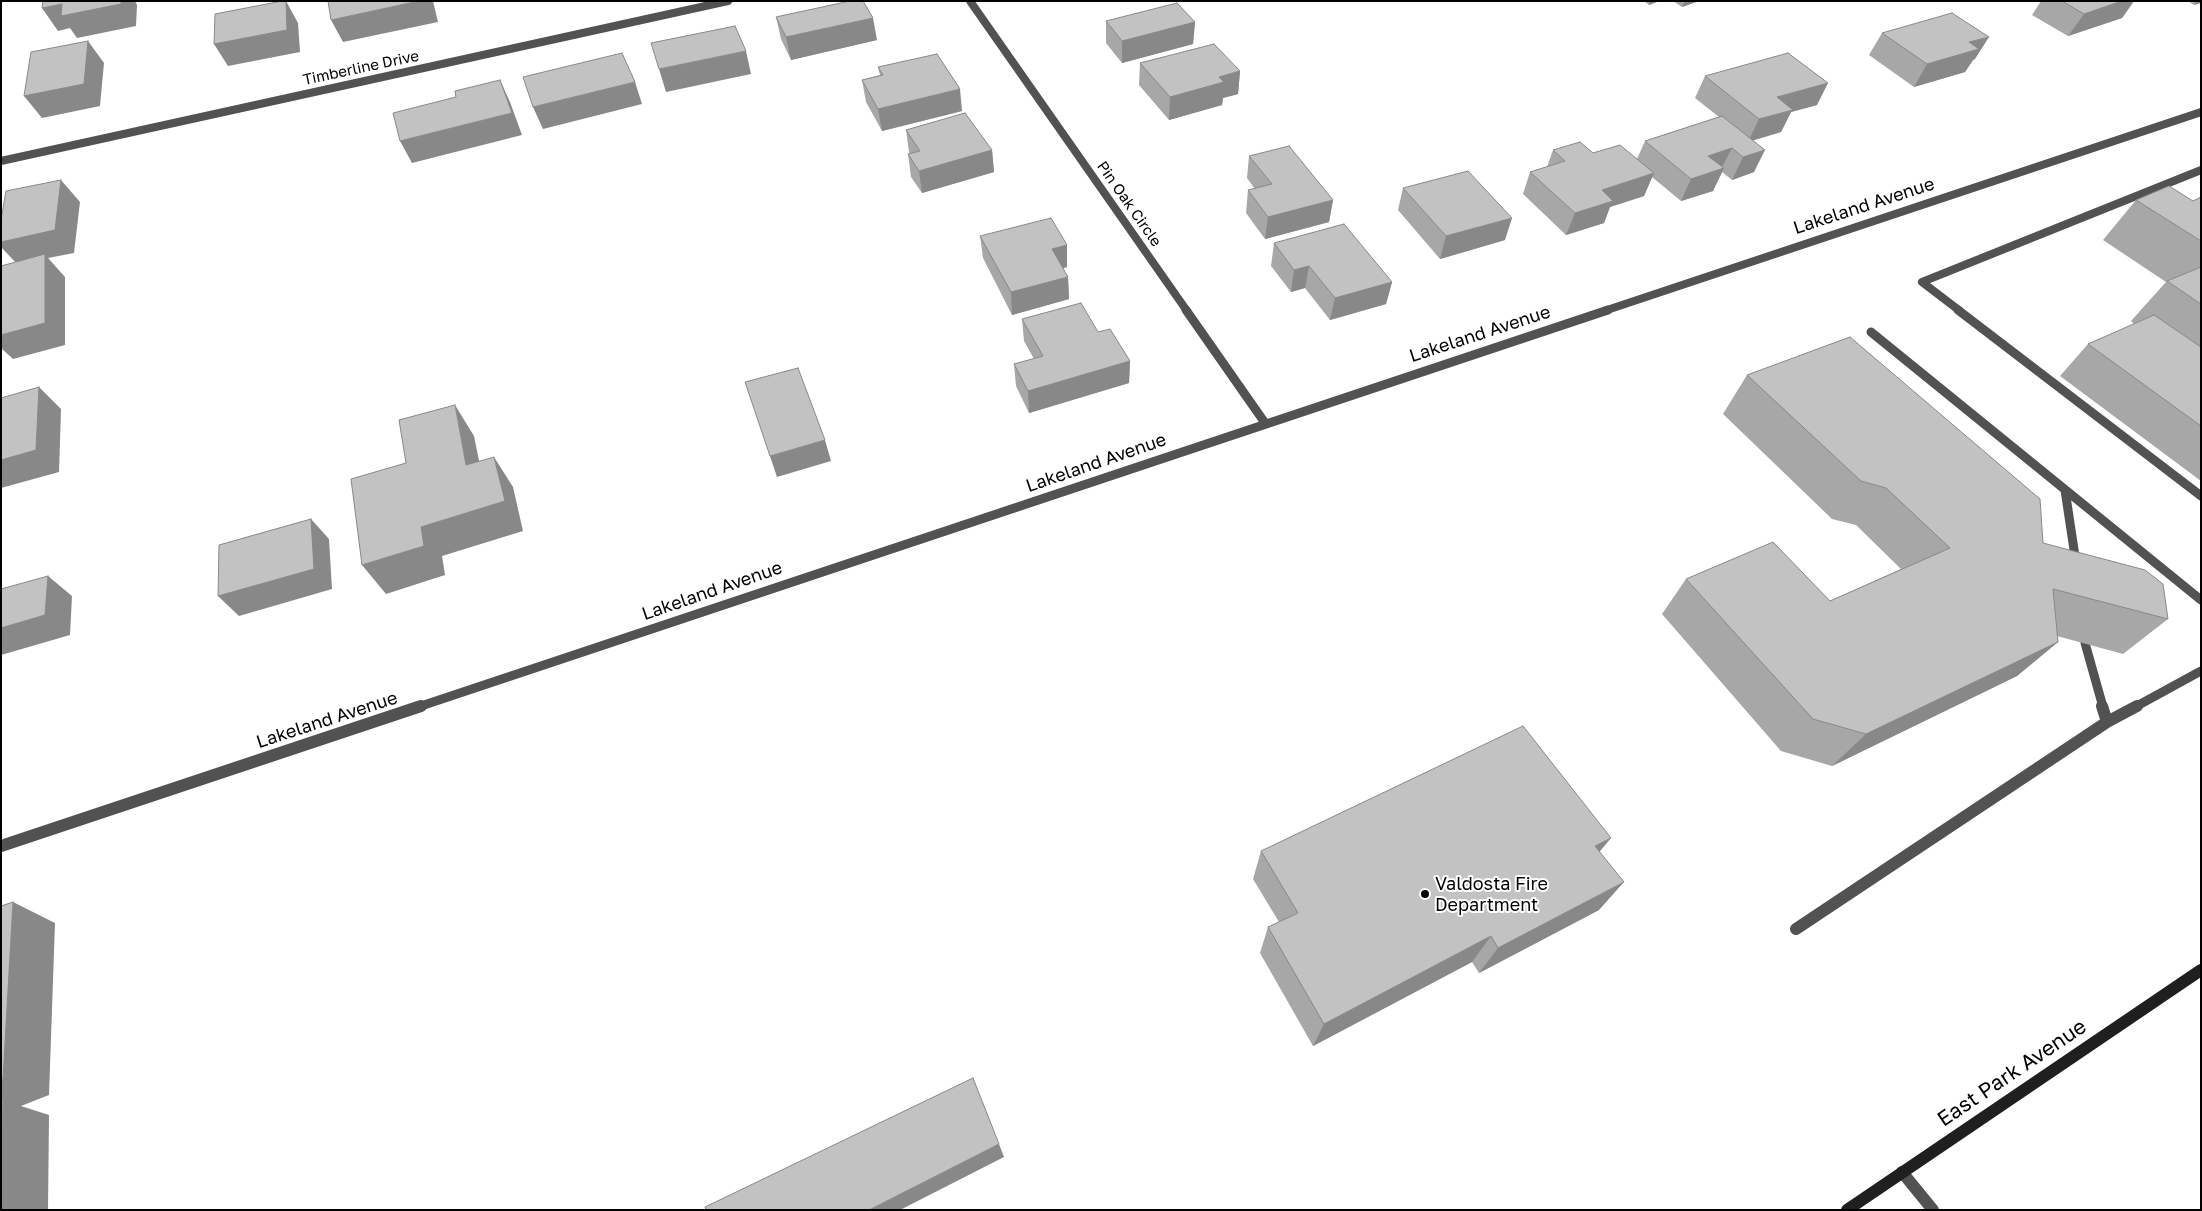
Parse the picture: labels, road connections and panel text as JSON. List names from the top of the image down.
{
  "streets": {
    "main road": ["East Park Avenue"],
    "street": ["Timberline Drive", "Pin Oak Circle", "Lakeland Avenue"]
  },
  "crossings": [
    ["Pin Oak Circle", "Lakeland Avenue"]
  ],
  "places": ["Valdosta Fire Department"]
}
